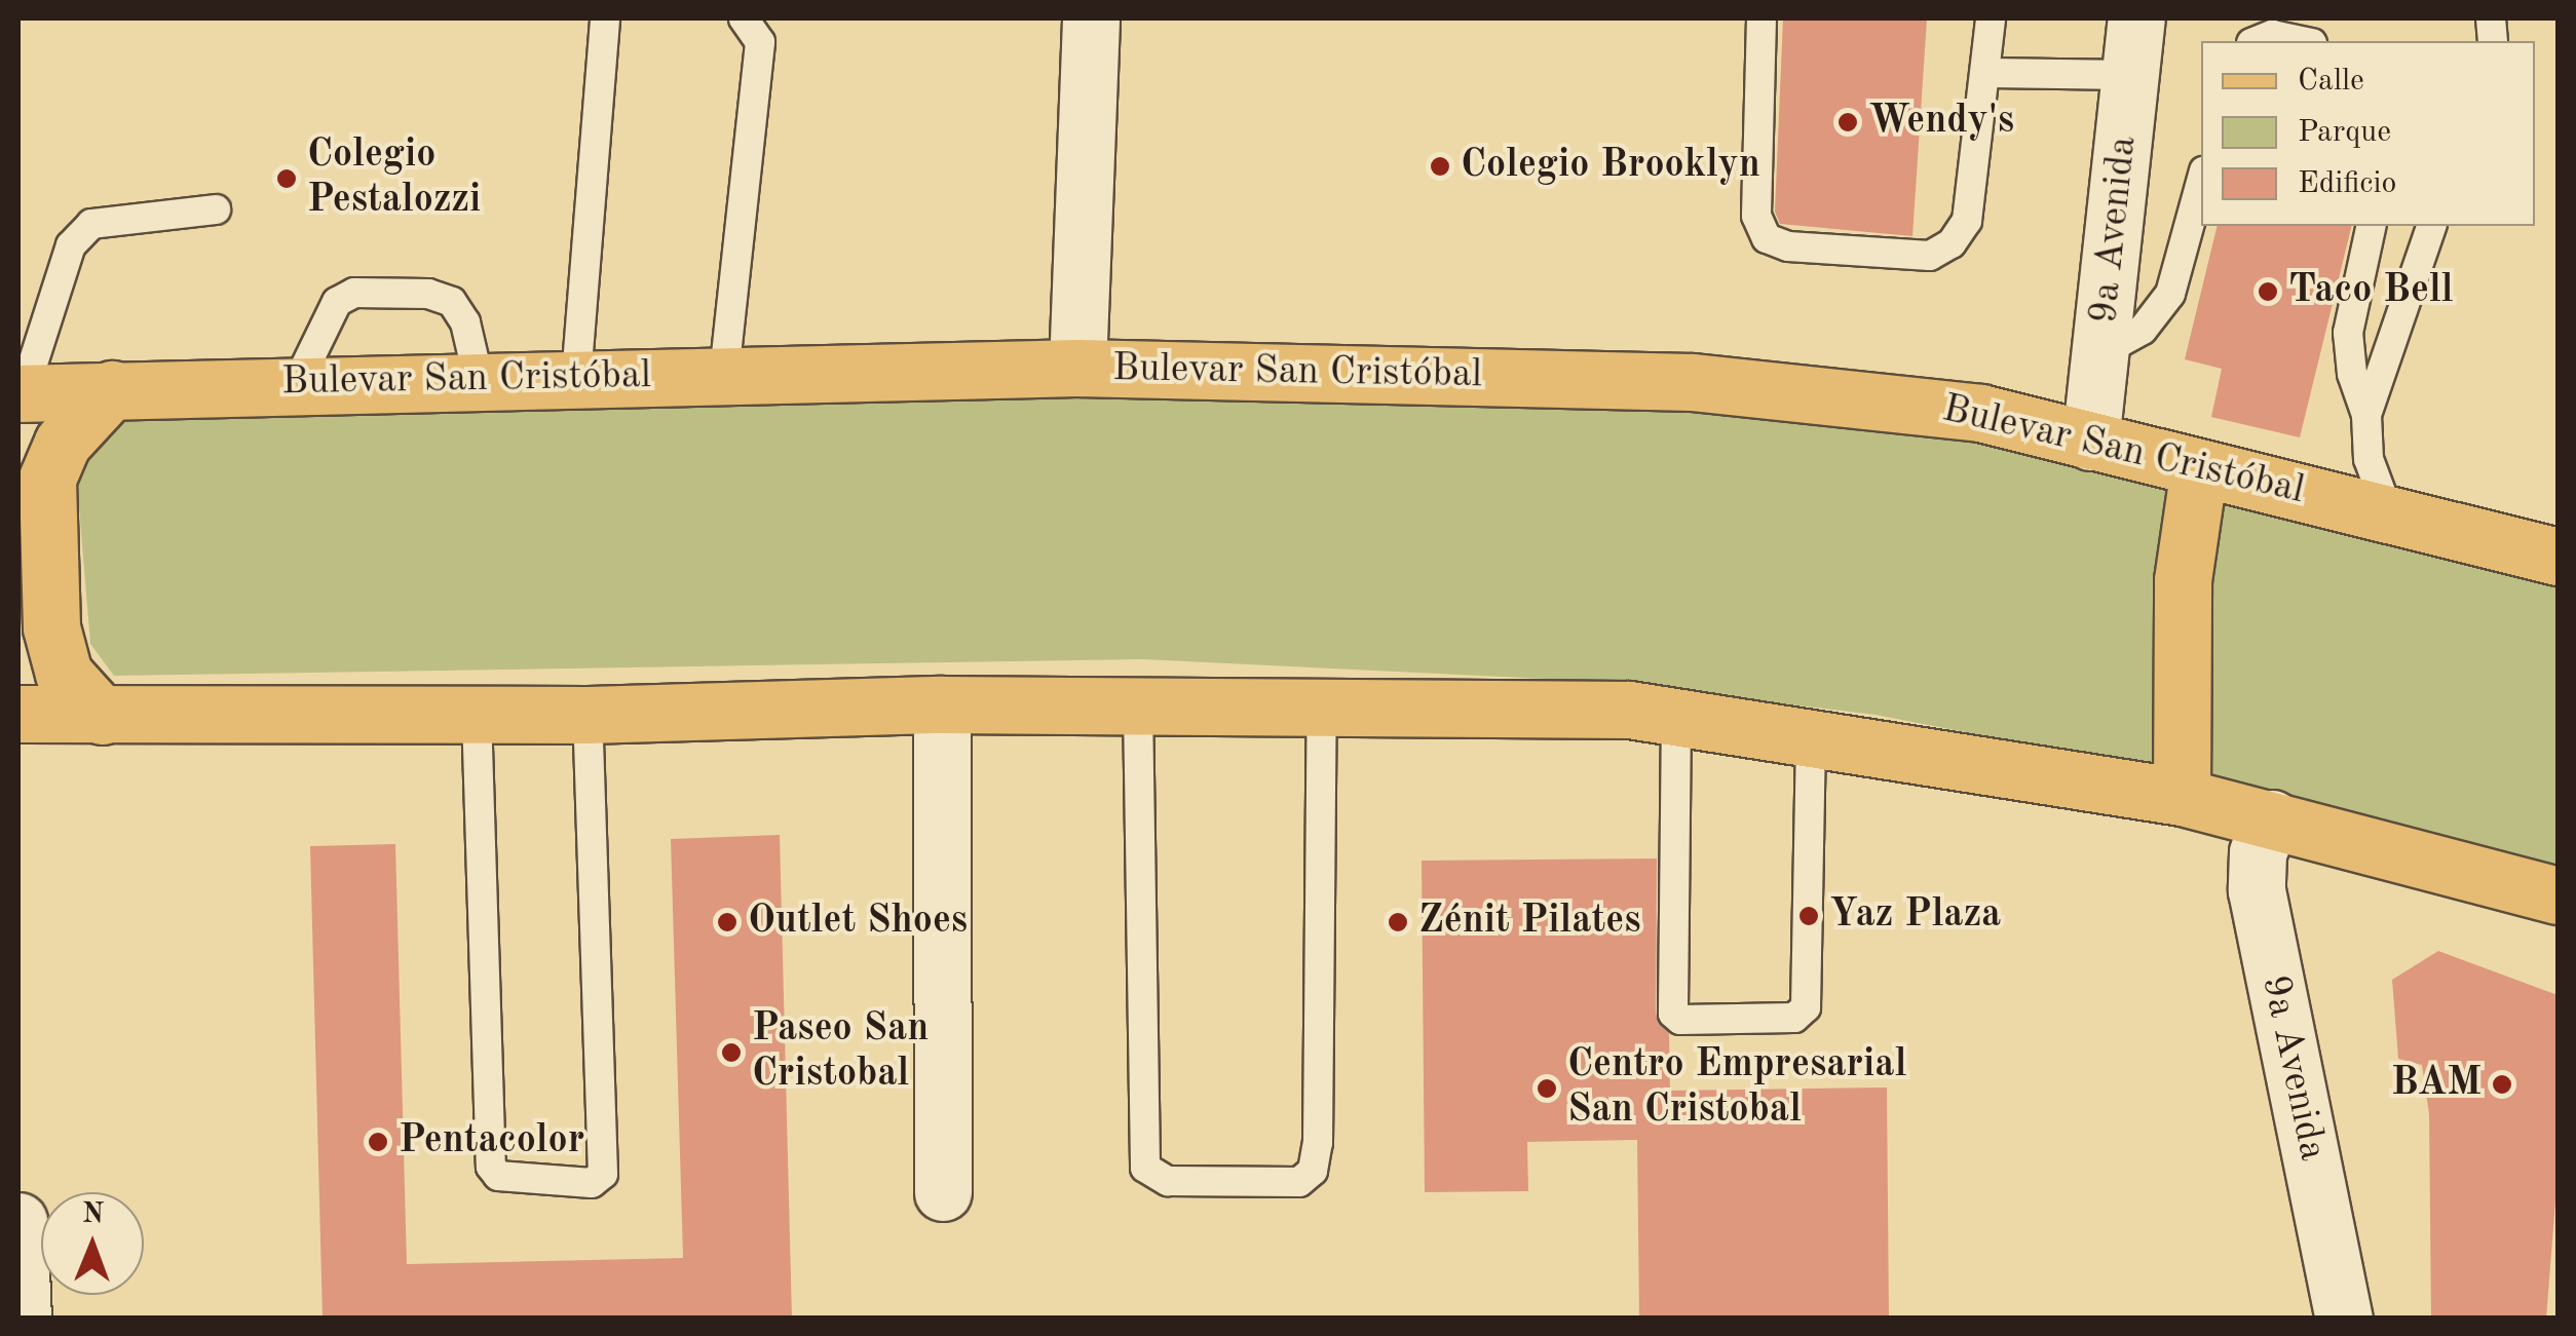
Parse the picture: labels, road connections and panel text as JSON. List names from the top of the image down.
{
  "streets": {
    "main road": ["Bulevar San Cristóbal"],
    "street": ["9a Avenida"]
  },
  "crossings": [
    ["9a Avenida", "Bulevar San Cristóbal"]
  ],
  "places": [
    "Wendy's",
    "Colegio Brooklyn",
    "Colegio Pestalozzi",
    "Taco Bell",
    "Yaz Plaza",
    "Outlet Shoes",
    "Zénit Pilates",
    "Paseo San Cristobal",
    "BAM",
    "Centro Empresarial San Cristobal",
    "Pentacolor"
  ],
  "legend": ["Calle", "Parque", "Edificio"],
  "north": "top"
}
